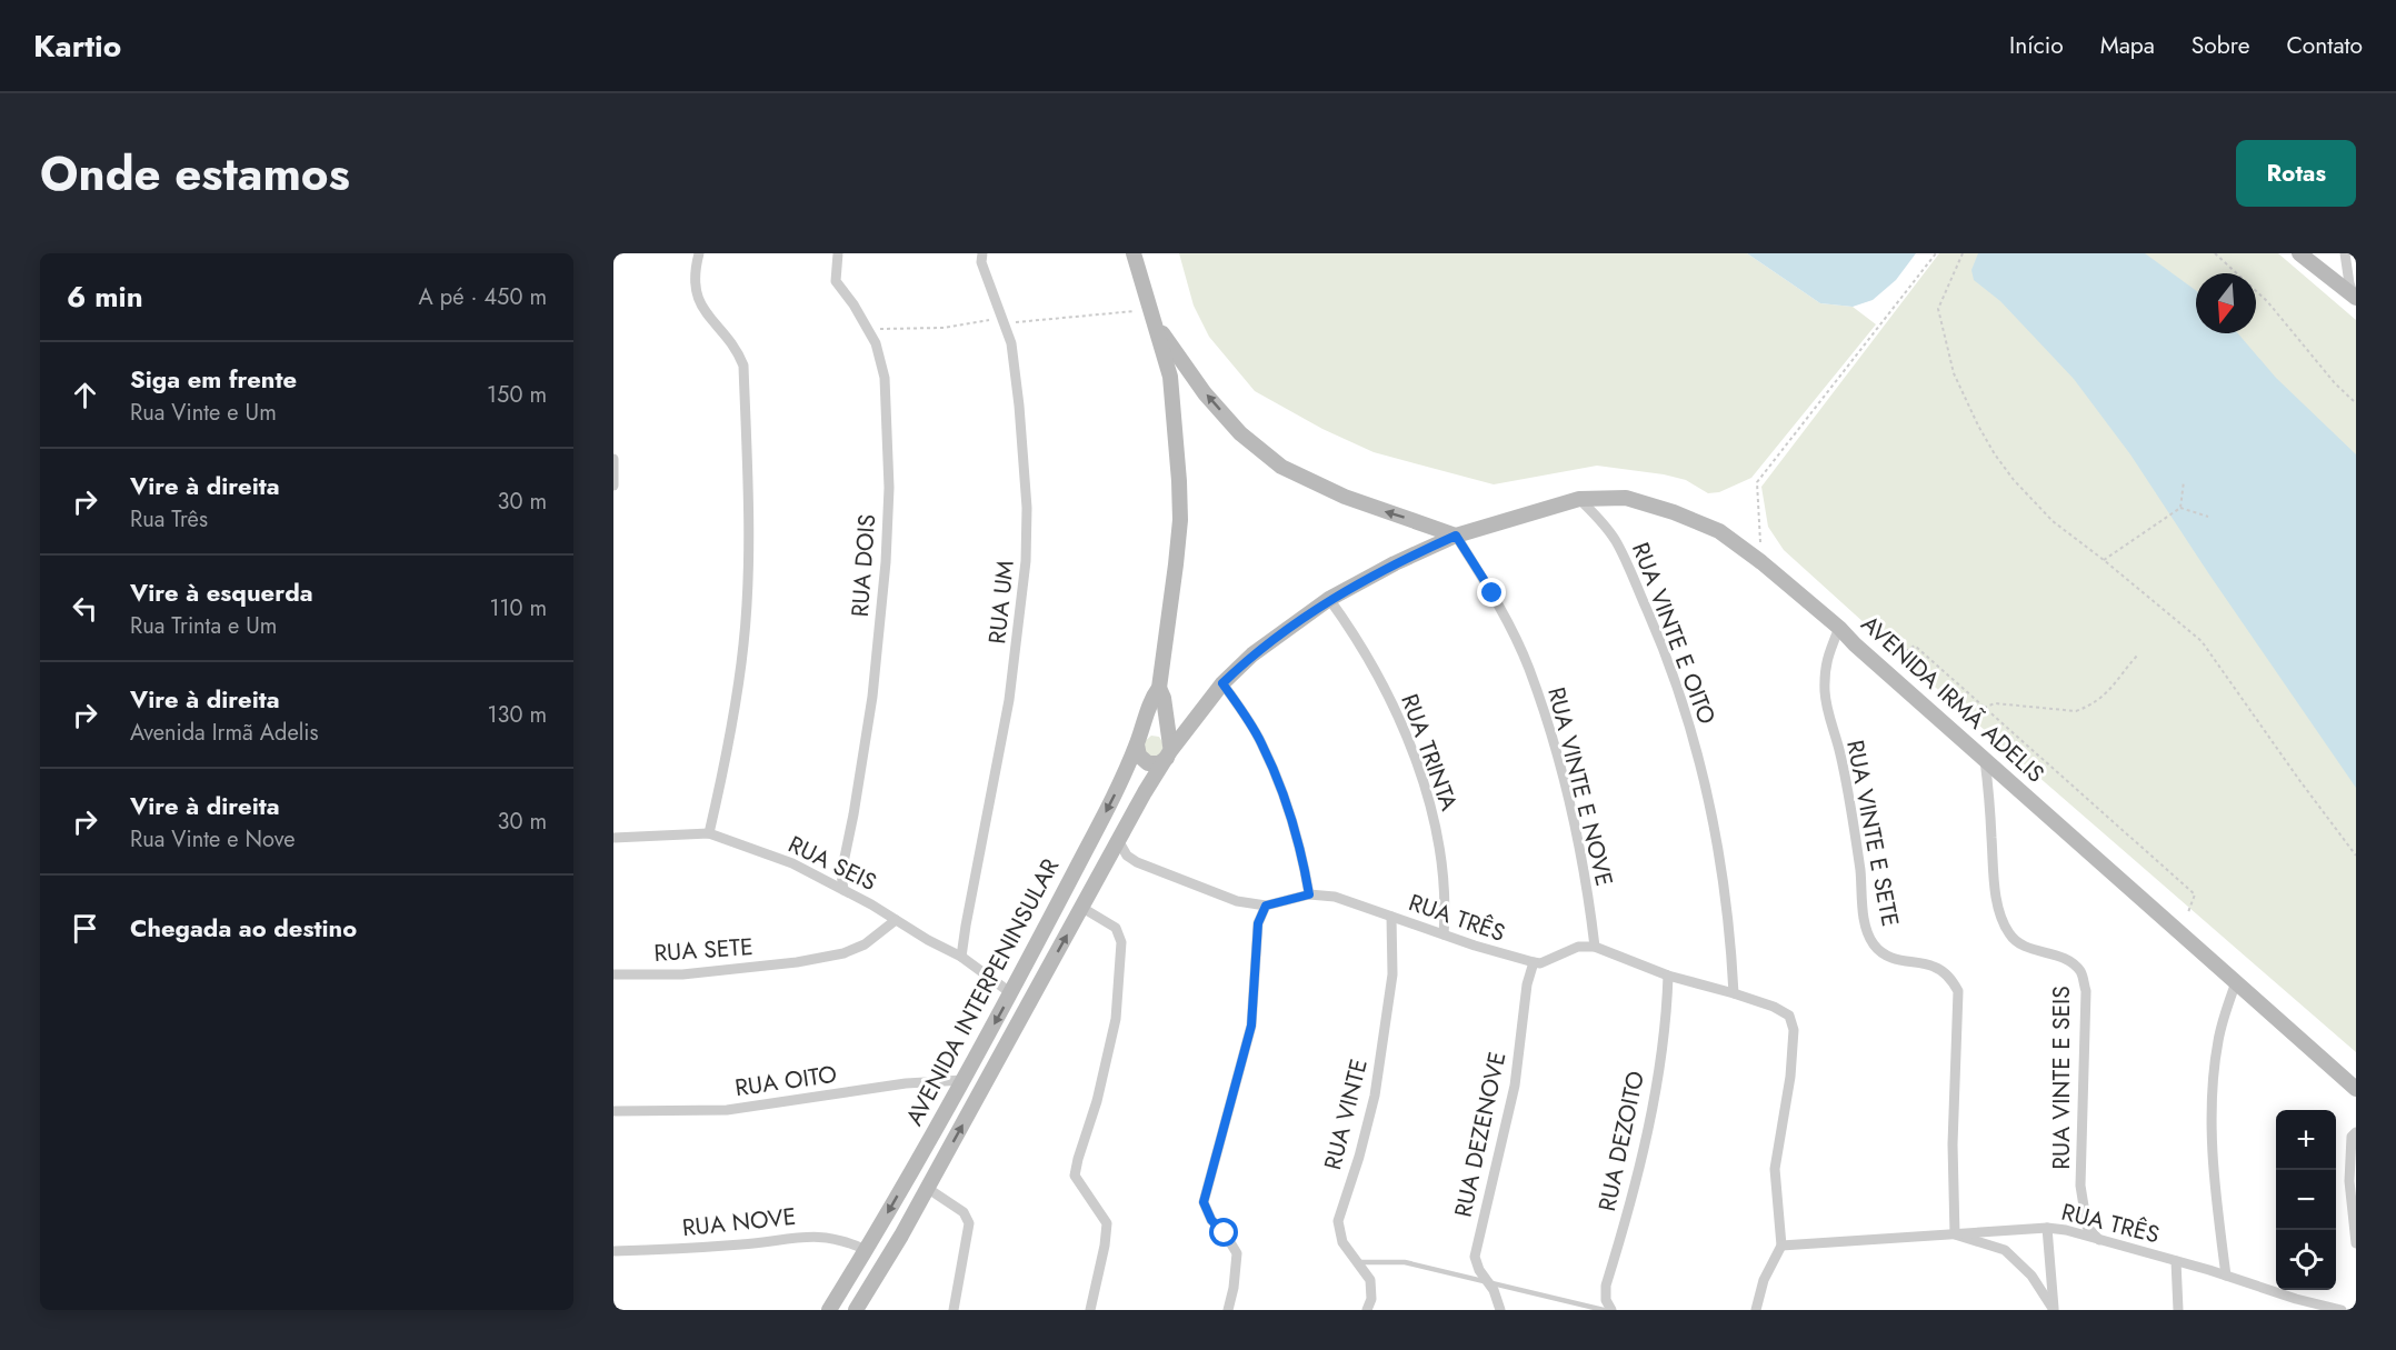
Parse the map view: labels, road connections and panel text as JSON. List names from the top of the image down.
{
  "streets": {
    "street": [
      "RUA DOIS",
      "RUA UM",
      "RUA VINTE E OITO",
      "AVENIDA IRMÃ ADELIS",
      "RUA TRINTA",
      "RUA VINTE E NOVE",
      "RUA VINTE E SETE",
      "RUA SEIS",
      "RUA TRÊS",
      "RUA SETE",
      "AVENIDA INTERPENINSULAR",
      "RUA VINTE E SEIS",
      "RUA OITO",
      "RUA VINTE",
      "RUA DEZENOVE",
      "RUA DEZOITO",
      "RUA NOVE"
    ]
  },
  "crossings": [
    ["RUA DOIS", "RUA SEIS"],
    ["RUA UM", "RUA SEIS"],
    ["RUA VINTE E OITO", "AVENIDA IRMÃ ADELIS"],
    ["AVENIDA IRMÃ ADELIS", "RUA TRINTA"],
    ["AVENIDA IRMÃ ADELIS", "RUA VINTE E NOVE"],
    ["AVENIDA IRMÃ ADELIS", "RUA VINTE E SETE"],
    ["AVENIDA IRMÃ ADELIS", "AVENIDA INTERPENINSULAR"],
    ["AVENIDA IRMÃ ADELIS", "RUA VINTE E SEIS"],
    ["RUA TRINTA", "RUA TRÊS"],
    ["RUA VINTE E SETE", "RUA TRÊS"],
    ["RUA SEIS", "RUA SETE"],
    ["RUA SEIS", "AVENIDA INTERPENINSULAR"],
    ["RUA TRÊS", "AVENIDA INTERPENINSULAR"],
    ["RUA TRÊS", "RUA VINTE E SEIS"],
    ["RUA TRÊS", "RUA VINTE"],
    ["RUA TRÊS", "RUA DEZENOVE"],
    ["AVENIDA INTERPENINSULAR", "RUA OITO"],
    ["AVENIDA INTERPENINSULAR", "RUA NOVE"]
  ],
  "north": "bottom",
  "page": {
    "header": "Kartio",
    "nav": [
      "Início",
      "Mapa",
      "Sobre",
      "Contato"
    ],
    "title": "Onde estamos",
    "buttons": "Rotas",
    "heading": ["6 min", "A pé · 450 m"],
    "list": [
      ["Siga em frente", "Rua Vinte e Um", "150 m"],
      ["Vire à direita", "Rua Três", "30 m"],
      ["Vire à esquerda", "Rua Trinta e Um", "110 m"],
      ["Vire à direita", "Avenida Irmã Adelis", "130 m"],
      ["Vire à direita", "Rua Vinte e Nove", "30 m"],
      "Chegada ao destino"
    ],
    "map_buttons": ["+", "−"]
  }
}
